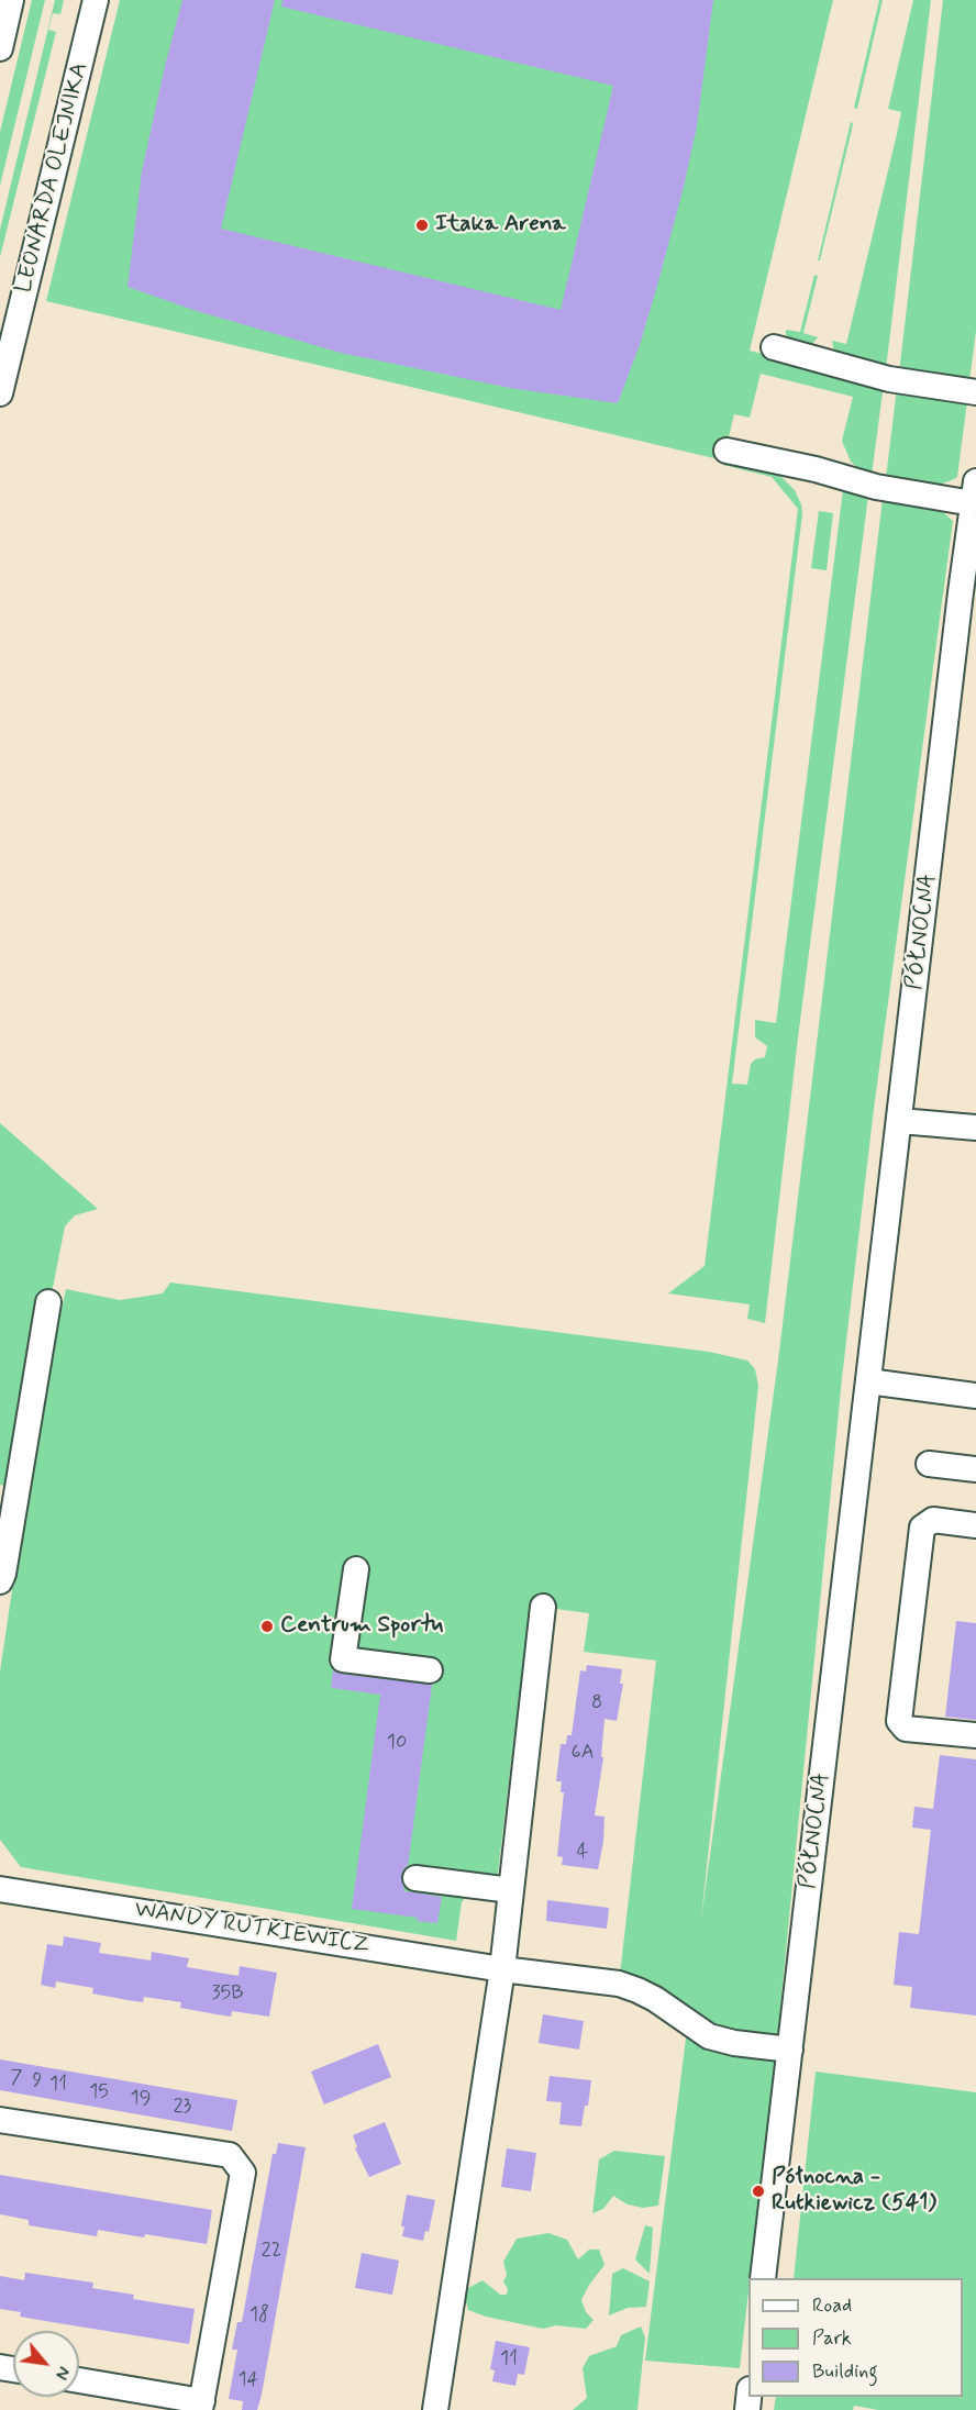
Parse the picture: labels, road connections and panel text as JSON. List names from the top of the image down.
{
  "streets": {
    "street": ["LEONARDA OLEJNIKA", "PÓŁNOCNA", "WANDY RUTKIEWICZ"]
  },
  "crossings": [
    ["PÓŁNOCNA", "WANDY RUTKIEWICZ"]
  ],
  "places": ["Itaka Arena", "Centrum Sportu", "Północna - Rutkiewicz (541)"],
  "house_numbers": [
    "8",
    "10",
    "6A",
    "4",
    "35B",
    "7",
    "9",
    "11",
    "15",
    "19",
    "23",
    "22",
    "18",
    "11",
    "14"
  ],
  "legend": ["Road", "Park", "Building"],
  "north": "bottom right"
}
